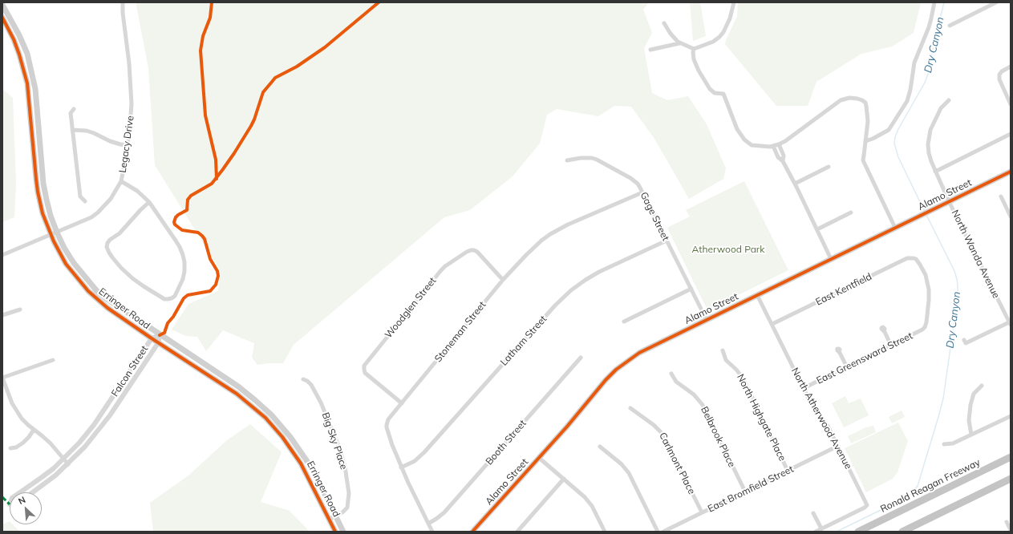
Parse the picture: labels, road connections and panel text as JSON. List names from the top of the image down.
{
  "streets": {
    "highway": ["Ronald Reagan Freeway"],
    "main road": ["Alamo Street", "Erringer Road"],
    "street": [
      "Legacy Drive",
      "Gage Street",
      "North Wanda Avenue",
      "East Kentfield",
      "Woodglen Street",
      "Stoneman Street",
      "Latham Street",
      "East Greensward Street",
      "Falcon Street",
      "North Highgate Place",
      "North Atherwood Avenue",
      "Belbrook Place",
      "Big Sky Place",
      "Booth Street",
      "Carlmont Place",
      "East Bromfield Street"
    ]
  },
  "crossings": [
    ["Legacy Drive", "Erringer Road"],
    ["Alamo Street", "Gage Street"],
    ["Alamo Street", "North Wanda Avenue"],
    ["Alamo Street", "North Atherwood Avenue"],
    ["Gage Street", "Stoneman Street"],
    ["Gage Street", "Latham Street"],
    ["East Kentfield", "East Greensward Street"],
    ["East Kentfield", "North Atherwood Avenue"],
    ["Woodglen Street", "Stoneman Street"],
    ["Erringer Road", "Falcon Street"],
    ["Erringer Road", "Big Sky Place"],
    ["Stoneman Street", "Latham Street"],
    ["Stoneman Street", "Booth Street"],
    ["East Greensward Street", "North Atherwood Avenue"],
    ["North Highgate Place", "East Bromfield Street"],
    ["North Atherwood Avenue", "East Bromfield Street"],
    ["Belbrook Place", "East Bromfield Street"],
    ["Carlmont Place", "East Bromfield Street"]
  ],
  "water": ["Dry Canyon"],
  "parks": ["Atherwood Park"],
  "north": "top left"
}
